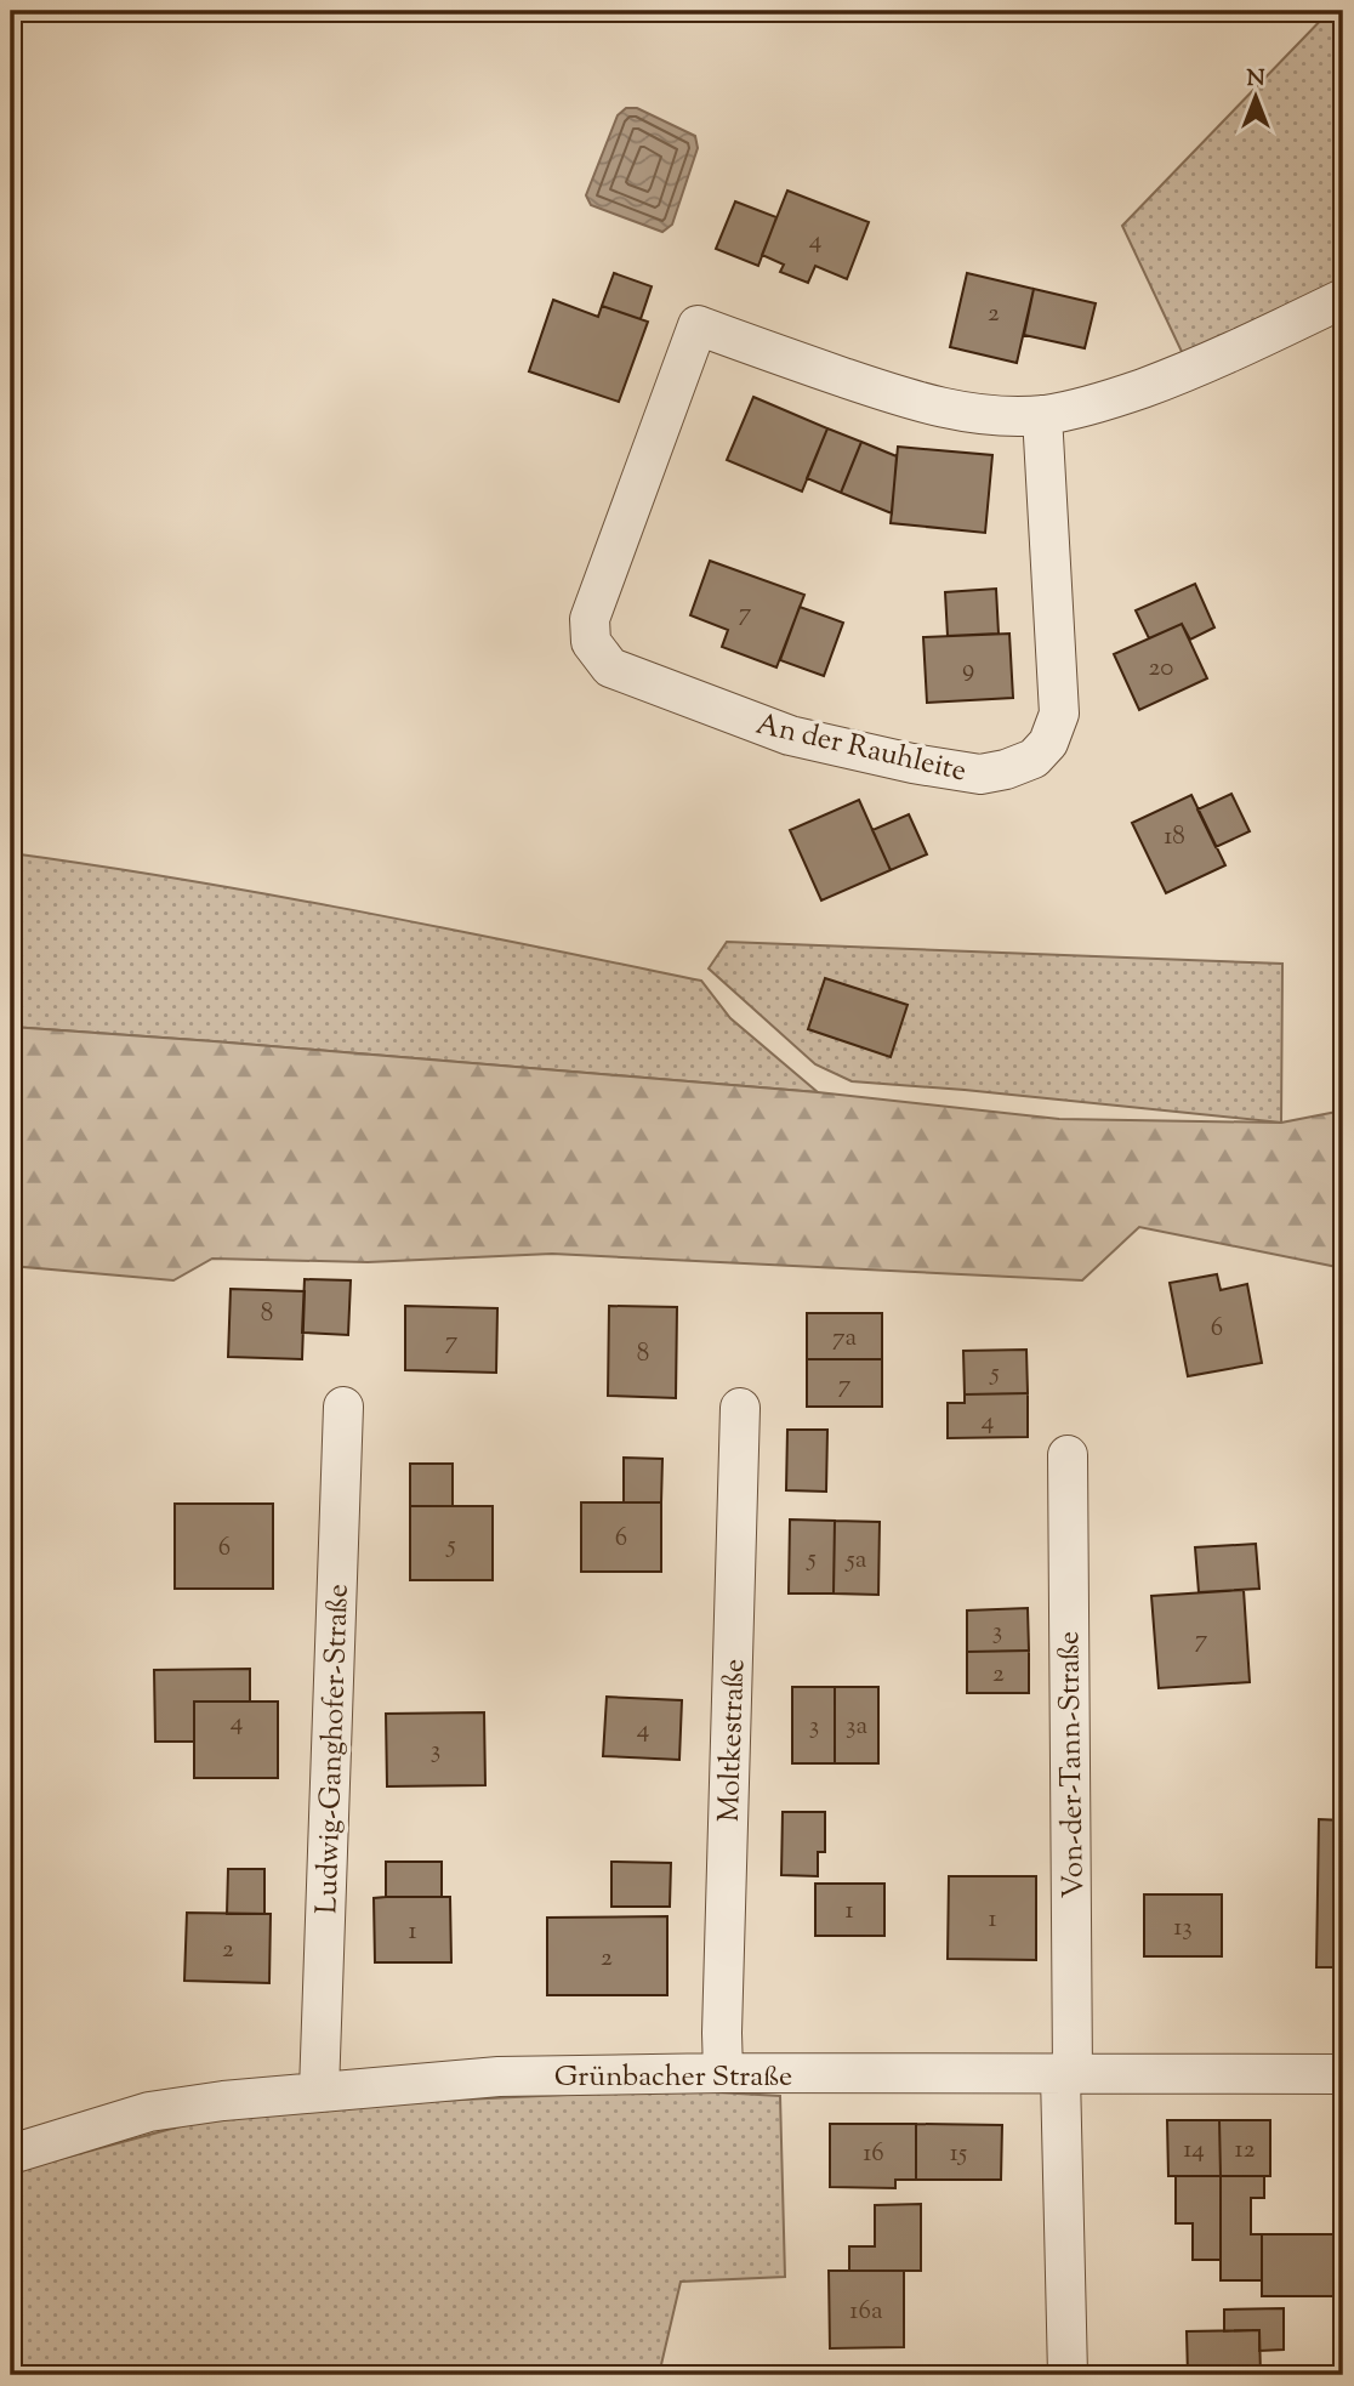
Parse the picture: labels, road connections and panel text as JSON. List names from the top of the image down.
{
  "streets": {
    "street": [
      "An der Rauhleite",
      "Moltkestraße",
      "Ludwig-Ganghofer-Straße",
      "Von-der-Tann-Straße",
      "Grünbacher Straße"
    ]
  },
  "crossings": [
    ["Moltkestraße", "Grünbacher Straße"],
    ["Ludwig-Ganghofer-Straße", "Grünbacher Straße"],
    ["Von-der-Tann-Straße", "Grünbacher Straße"]
  ],
  "house_numbers": [
    "4",
    "2",
    "7",
    "20",
    "9",
    "18",
    "8",
    "6",
    "7a",
    "7",
    "8",
    "5",
    "7",
    "4",
    "6",
    "5",
    "6",
    "5",
    "5a",
    "3",
    "7",
    "2",
    "4",
    "3",
    "3a",
    "4",
    "3",
    "1",
    "1",
    "13",
    "1",
    "2",
    "2",
    "14",
    "12",
    "16",
    "15",
    "16a"
  ],
  "north": "top"
}
